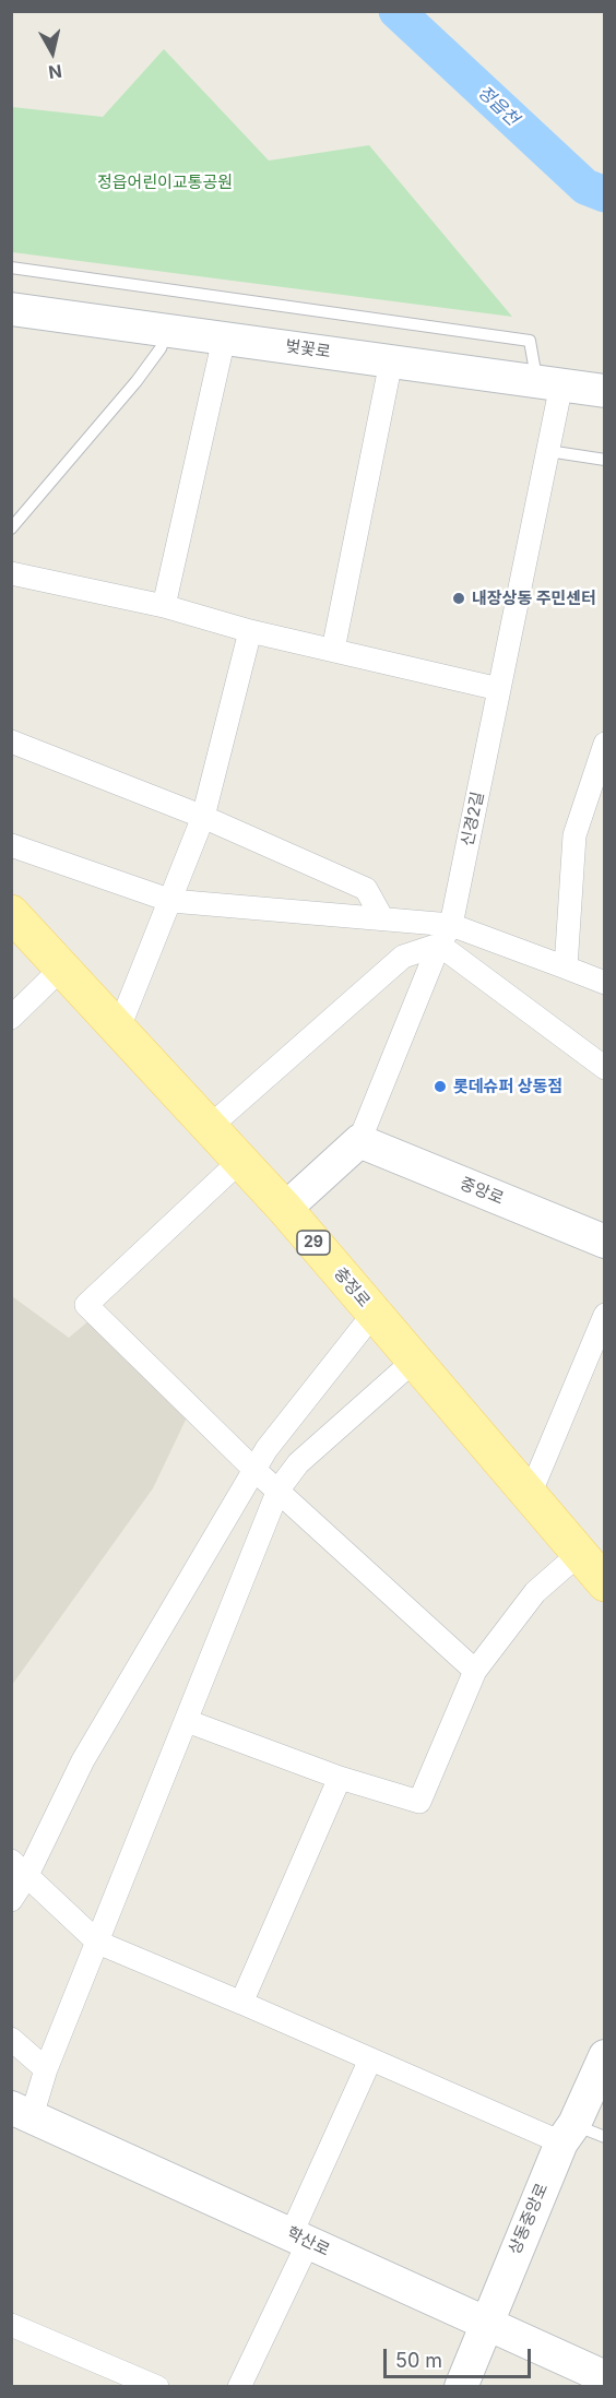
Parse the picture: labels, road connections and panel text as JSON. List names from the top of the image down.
{
  "streets": {
    "main road": ["29", "충정로"],
    "street": [
      "벚꽃로",
      "신경2길",
      "중앙로",
      "상동중앙로",
      "학산로"
    ]
  },
  "crossings": [
    ["벚꽃로", "신경2길"],
    ["신경2길", "중앙로"],
    ["신경2길", "충정로"],
    ["상동중앙로", "학산로"]
  ],
  "water": ["정읍천"],
  "parks": ["정읍어린이교통공원"],
  "places": ["내장상동 주민센터", "롯데슈퍼 상동점"],
  "scale_bar": "50 m",
  "north": "bottom"
}
